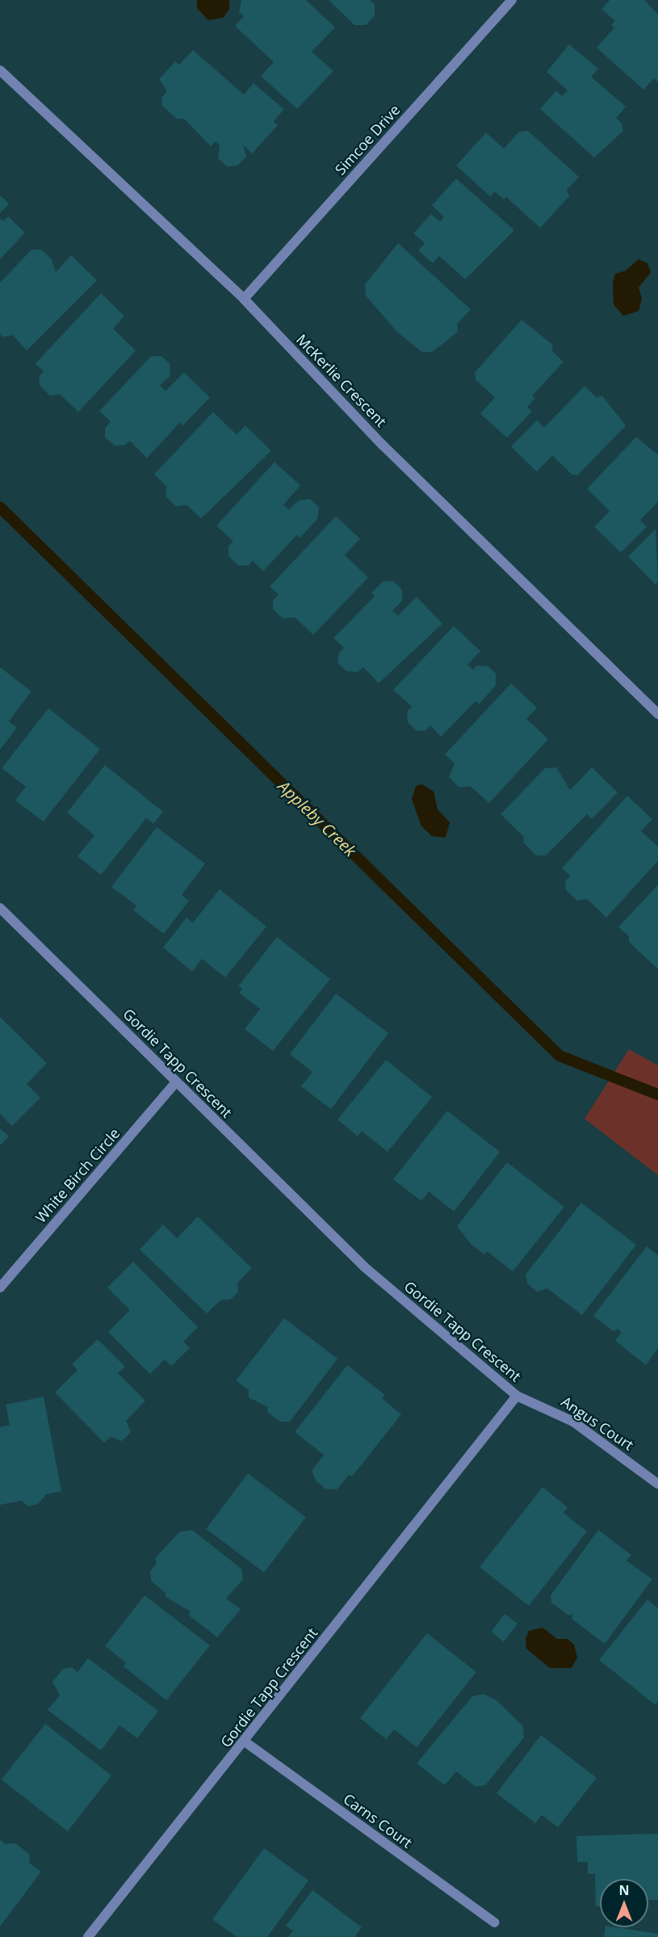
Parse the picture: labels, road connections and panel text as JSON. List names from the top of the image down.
{
  "streets": {
    "street": [
      "Simcoe Drive",
      "McKerlie Crescent",
      "Gordie Tapp Crescent",
      "White Birch Circle",
      "Angus Court",
      "Carns Court"
    ]
  },
  "crossings": [
    ["Simcoe Drive", "McKerlie Crescent"],
    ["Gordie Tapp Crescent", "White Birch Circle"],
    ["Gordie Tapp Crescent", "Angus Court"],
    ["Gordie Tapp Crescent", "Carns Court"]
  ],
  "water": ["Appleby Creek"],
  "north": "top"
}
